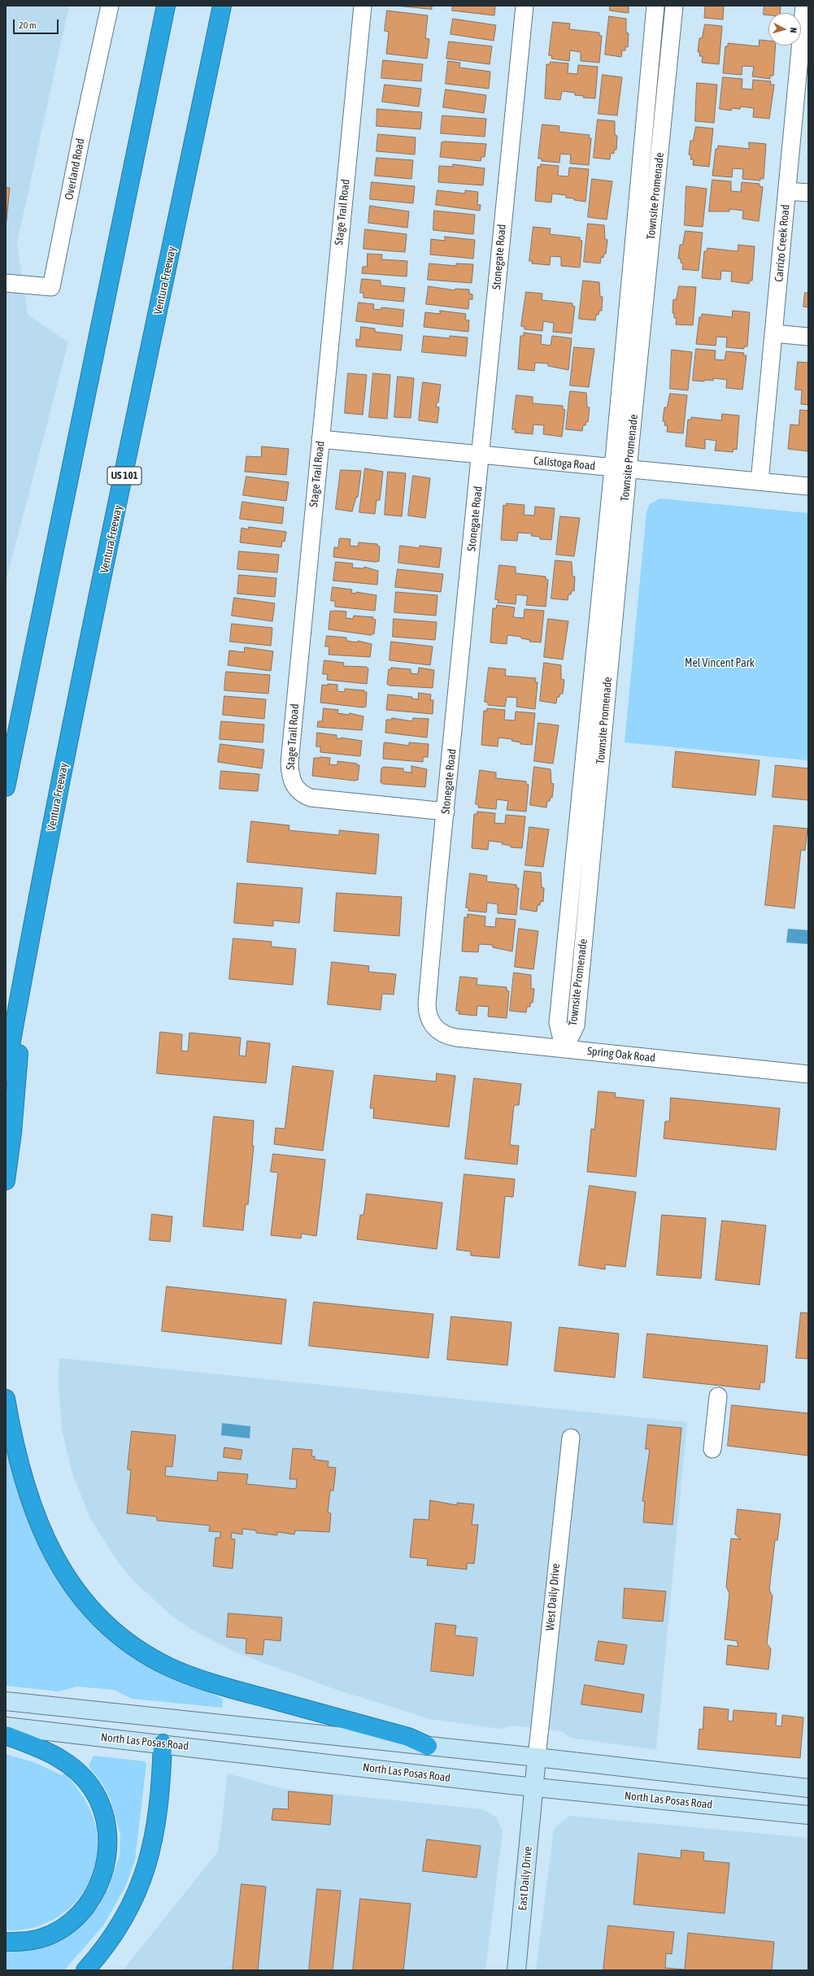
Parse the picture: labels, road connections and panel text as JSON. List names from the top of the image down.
{
  "streets": {
    "highway": ["Ventura Freeway", "US 101"],
    "main road": ["North Las Posas Road", "East Daily Drive"],
    "street": [
      "Overland Road",
      "Townsite Promenade",
      "Stage Trail Road",
      "Carrizo Creek Road",
      "Stonegate Road",
      "Calistoga Road",
      "Spring Oak Road",
      "West Daily Drive"
    ]
  },
  "crossings": [
    ["Townsite Promenade", "Calistoga Road"],
    ["Townsite Promenade", "Spring Oak Road"],
    ["Stage Trail Road", "Stonegate Road"],
    ["Stage Trail Road", "Calistoga Road"],
    ["Carrizo Creek Road", "Calistoga Road"],
    ["Stonegate Road", "Calistoga Road"],
    ["Stonegate Road", "Spring Oak Road"],
    ["West Daily Drive", "East Daily Drive"],
    ["North Las Posas Road", "East Daily Drive"]
  ],
  "parks": ["Mel Vincent Park"],
  "scale_bar": "20 m",
  "north": "right"
}
